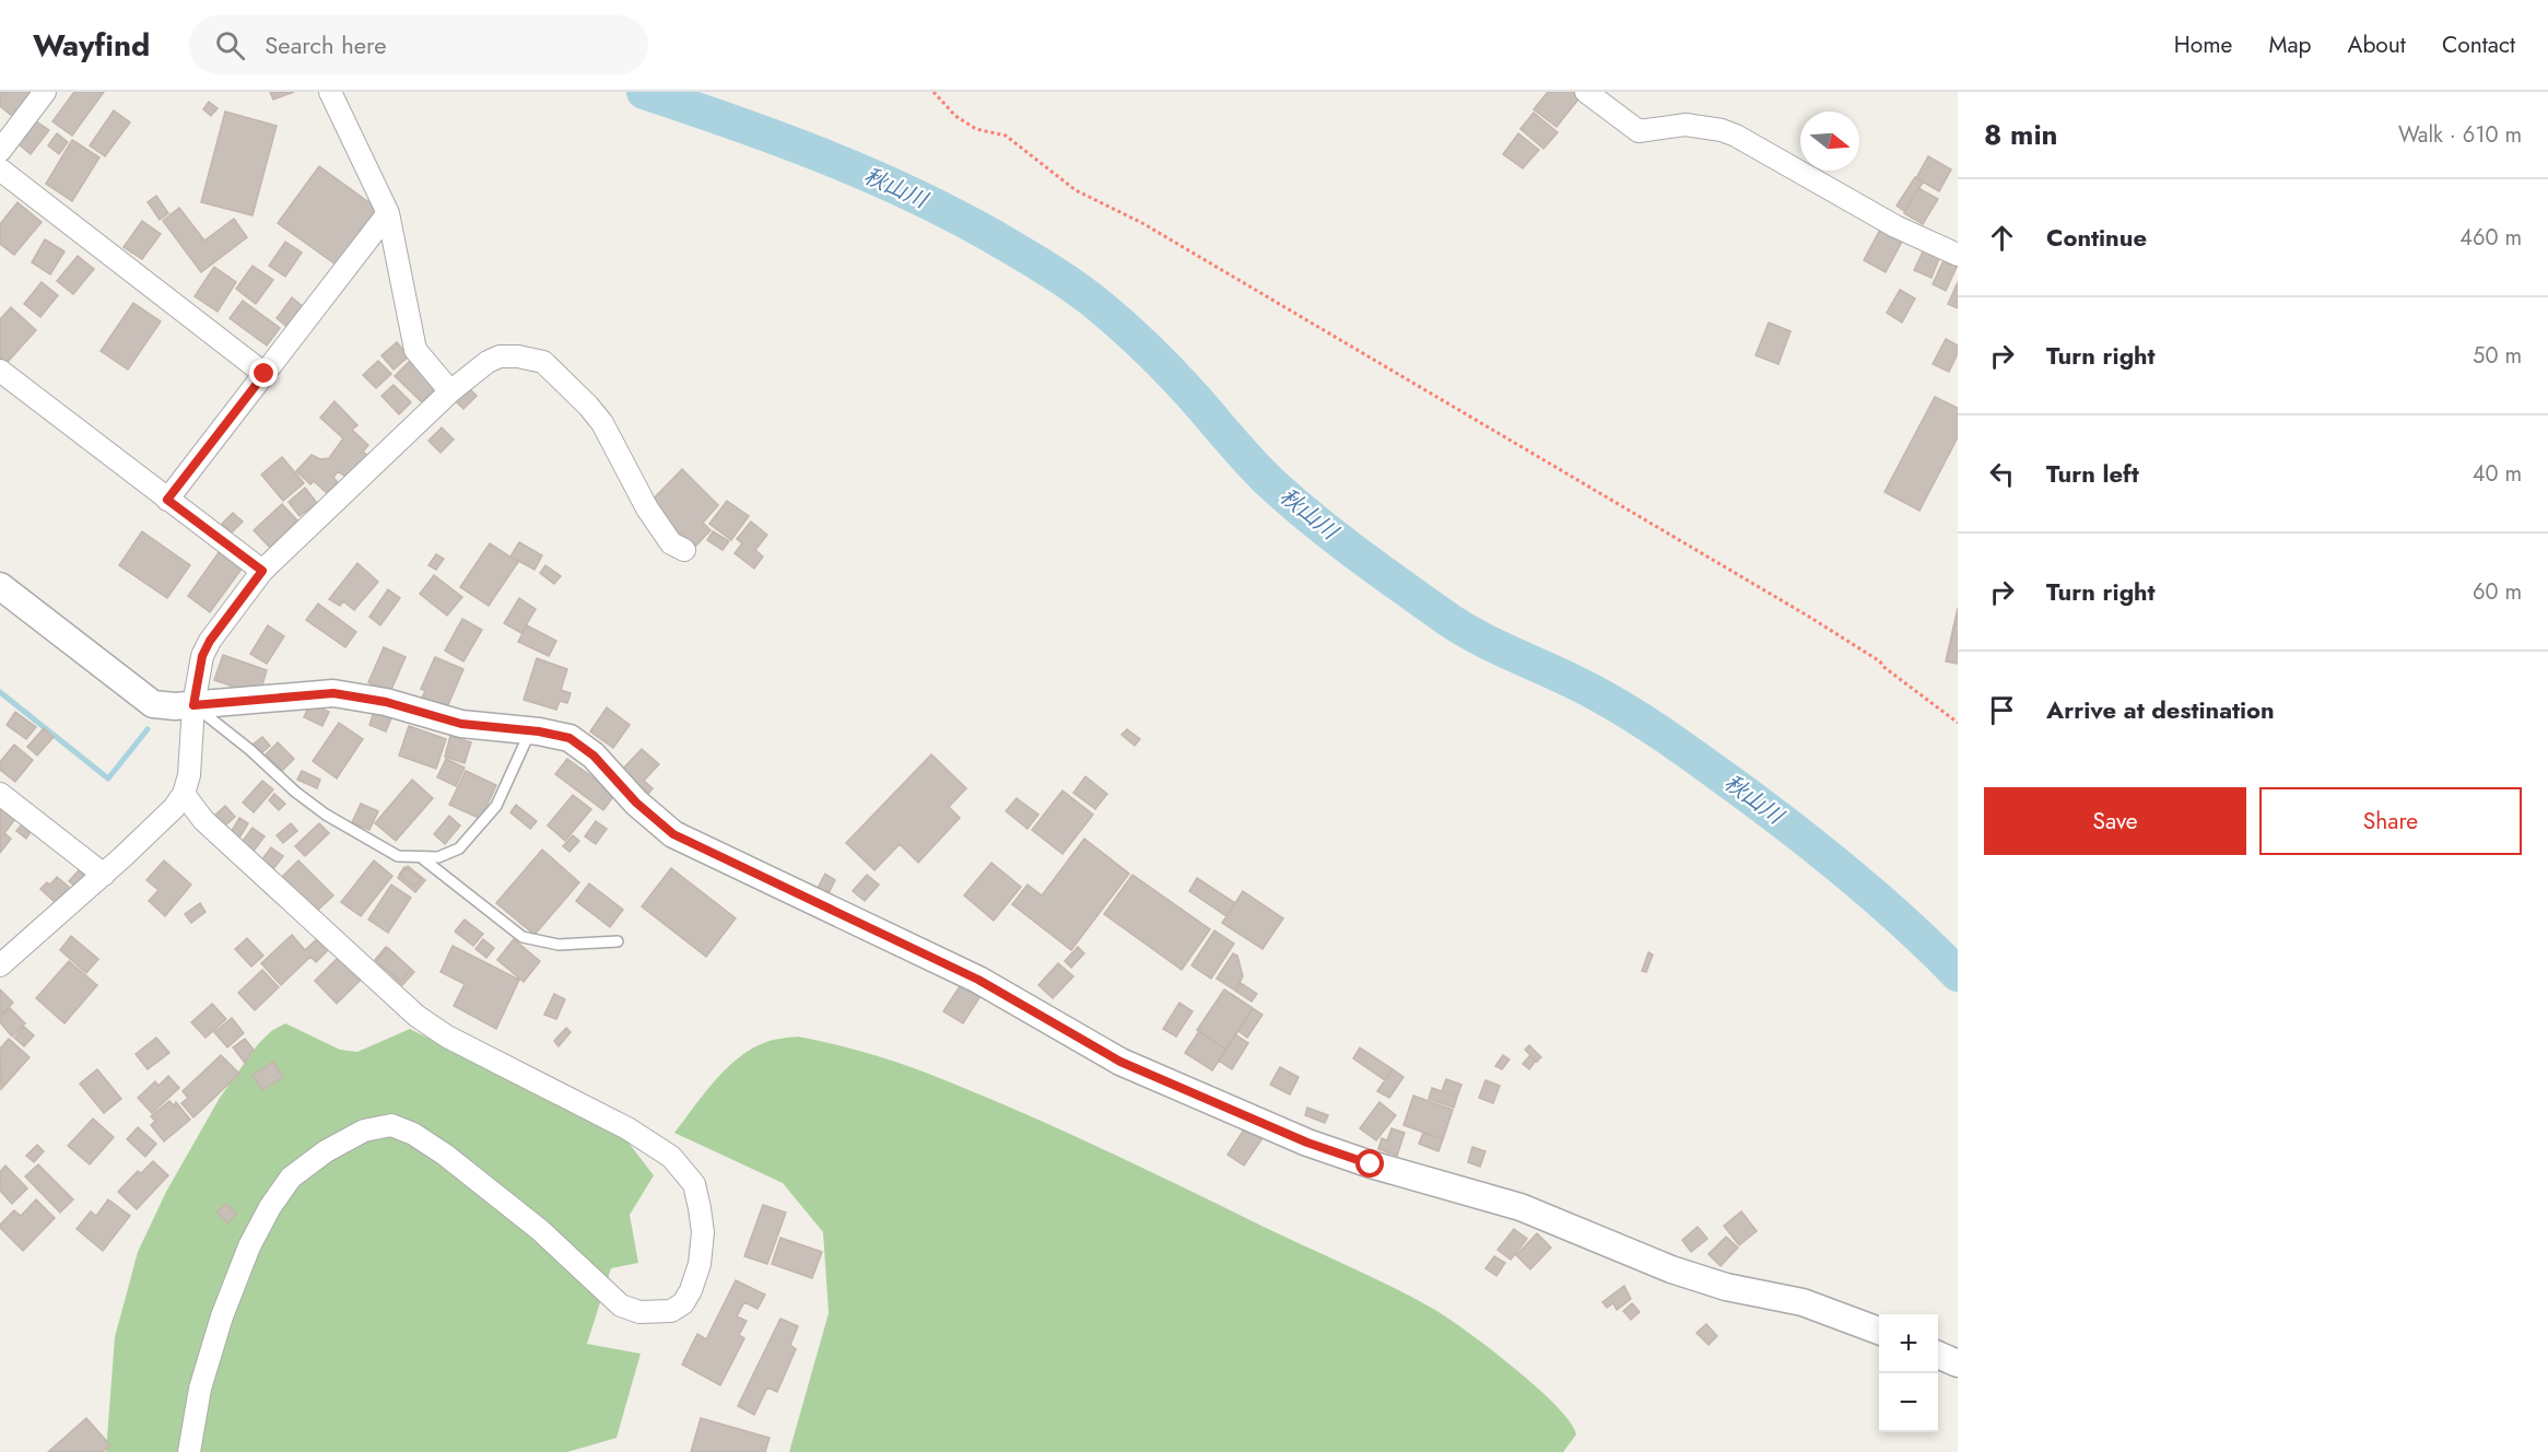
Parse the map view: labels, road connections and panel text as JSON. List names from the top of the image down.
{
  "water": ["秋山川"],
  "north": "right",
  "page": {
    "header": "Wayfind",
    "search": "Search here",
    "nav": [
      "Home",
      "Map",
      "About",
      "Contact"
    ],
    "heading": ["8 min", "Walk · 610 m"],
    "list": [
      ["Continue", "460 m"],
      ["Turn right", "50 m"],
      ["Turn left", "40 m"],
      ["Turn right", "60 m"],
      "Arrive at destination"
    ],
    "buttons": ["Save", "Share"],
    "map_buttons": ["+", "−"]
  }
}
